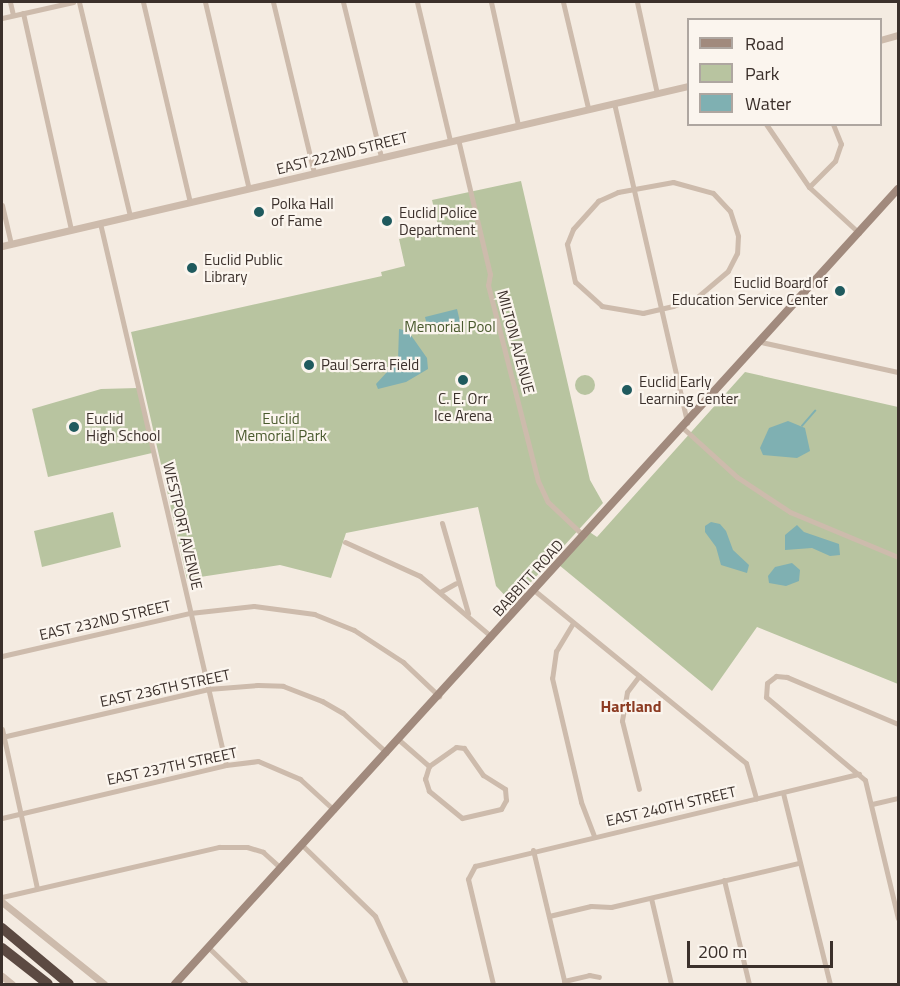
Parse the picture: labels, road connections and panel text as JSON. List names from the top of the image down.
{
  "streets": {
    "main road": ["BABBITT ROAD"],
    "street": [
      "EAST 222ND STREET",
      "MILTON AVENUE",
      "WESTPORT AVENUE",
      "EAST 232ND STREET",
      "EAST 236TH STREET",
      "EAST 237TH STREET",
      "EAST 240TH STREET"
    ]
  },
  "crossings": [
    ["EAST 222ND STREET", "MILTON AVENUE"],
    ["EAST 222ND STREET", "WESTPORT AVENUE"],
    ["MILTON AVENUE", "BABBITT ROAD"],
    ["WESTPORT AVENUE", "EAST 232ND STREET"],
    ["WESTPORT AVENUE", "EAST 236TH STREET"],
    ["WESTPORT AVENUE", "EAST 237TH STREET"],
    ["BABBITT ROAD", "EAST 232ND STREET"],
    ["BABBITT ROAD", "EAST 236TH STREET"],
    ["BABBITT ROAD", "EAST 237TH STREET"]
  ],
  "districts": ["Hartland"],
  "parks": ["Memorial Pool", "Euclid Memorial Park"],
  "places": [
    "Polka Hall of Fame",
    "Euclid Police Department",
    "Euclid Public Library",
    "Euclid Board of Education Service Center",
    "Paul Serra Field",
    "C. E. Orr Ice Arena",
    "Euclid Early Learning Center",
    "Euclid High School"
  ],
  "legend": ["Road", "Park", "Water"],
  "scale_bar": "200 m"
}
